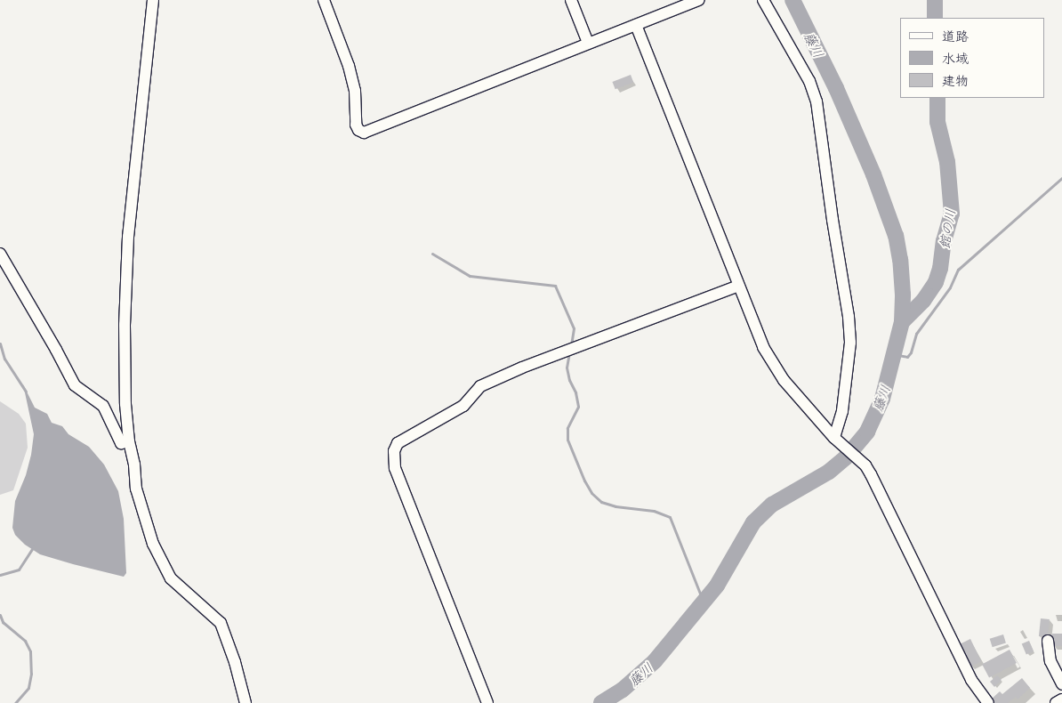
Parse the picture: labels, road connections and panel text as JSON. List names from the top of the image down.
{
  "water": ["藤川", "館の川"],
  "legend": ["道路", "水域", "建物"]
}
